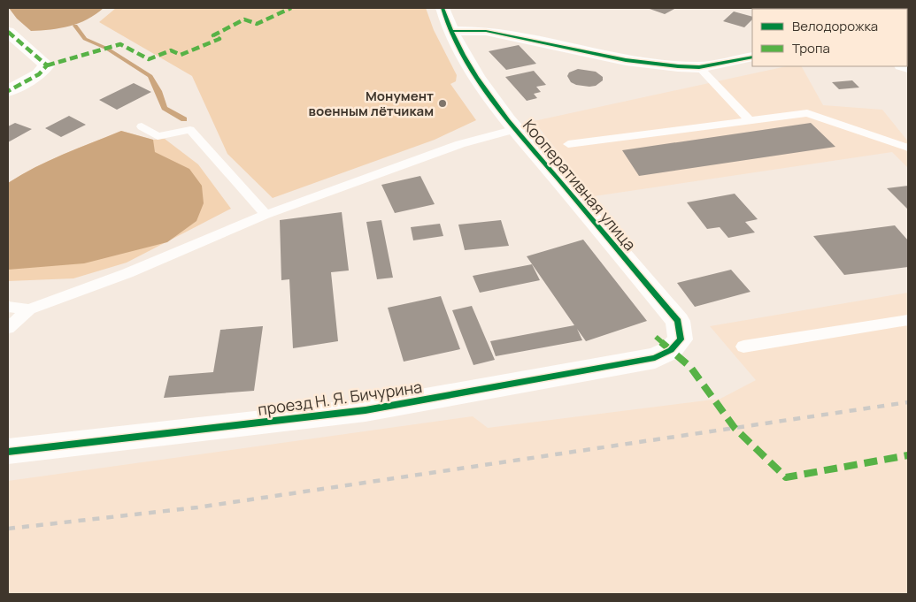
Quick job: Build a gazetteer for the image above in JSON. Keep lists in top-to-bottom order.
{
  "streets": {
    "street": ["Кооперативная улица", "проезд Н. Я. Бичурина"]
  },
  "crossings": [
    ["Кооперативная улица", "проезд Н. Я. Бичурина"]
  ],
  "places": ["Монумент военным лётчикам"],
  "legend": ["Велодорожка", "Тропа"]
}
